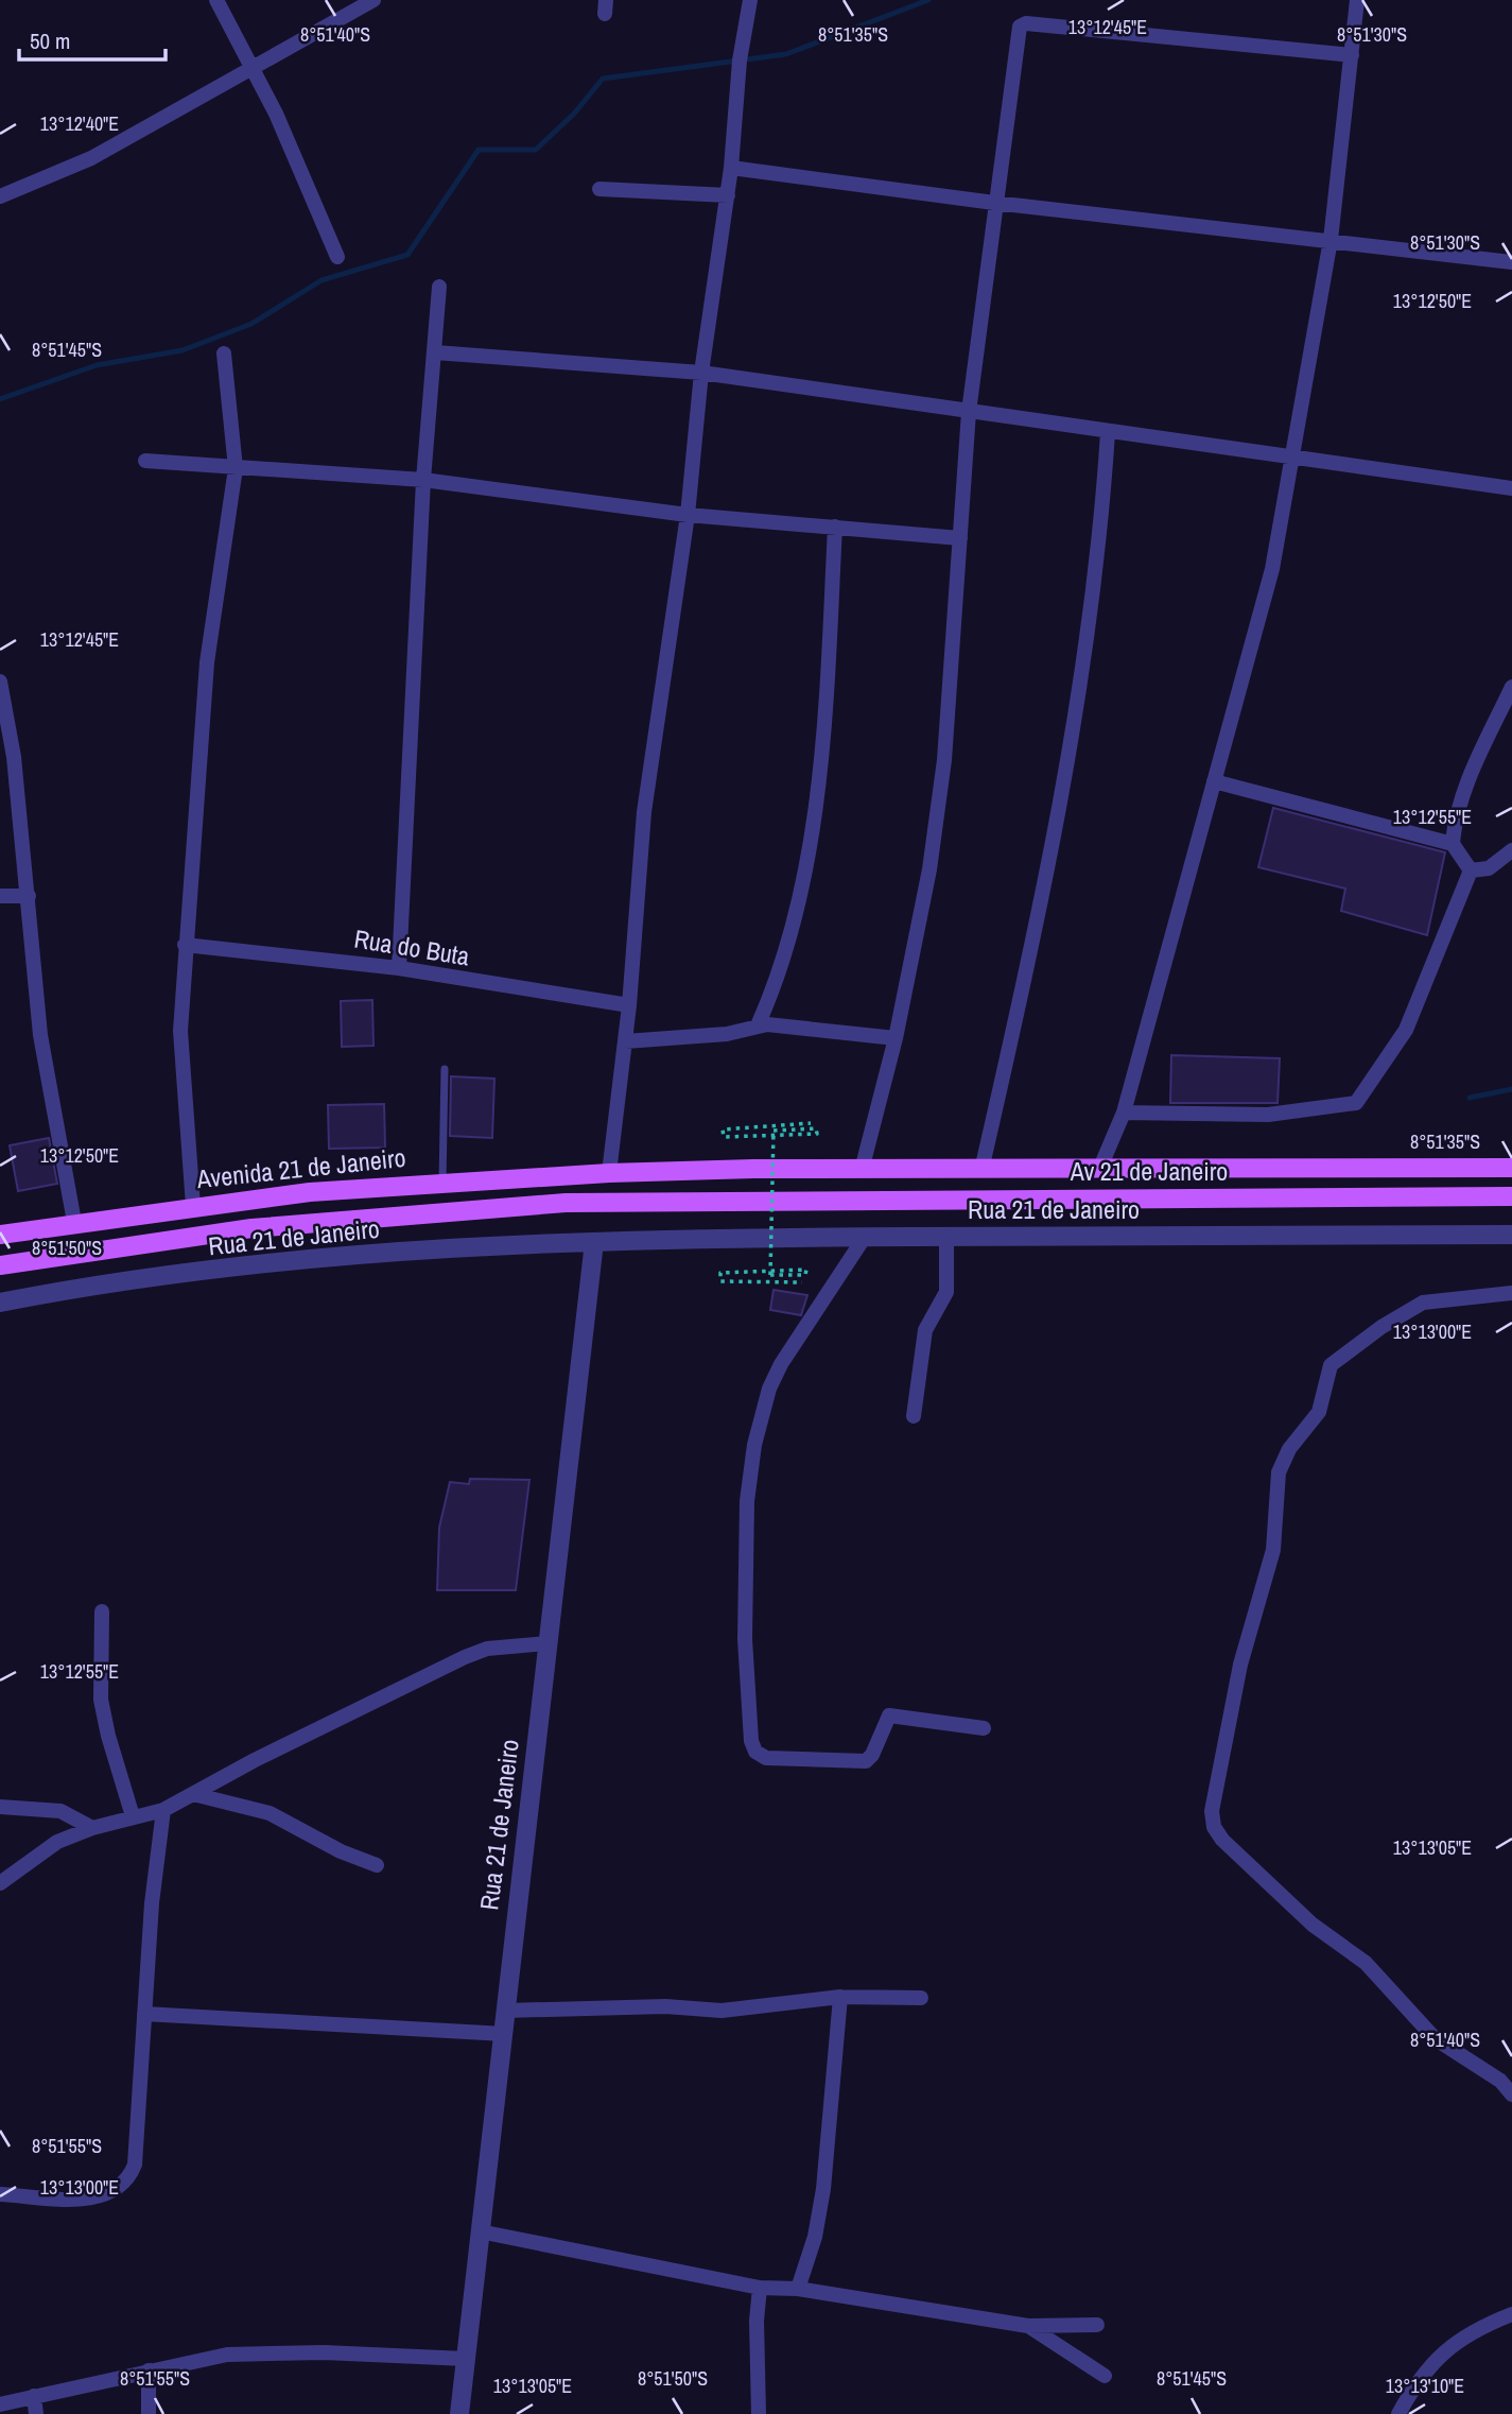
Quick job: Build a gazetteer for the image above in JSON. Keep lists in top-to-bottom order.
{
  "streets": {
    "main road": ["Avenida 21 de Janeiro", "Av 21 de Janeiro", "Rua 21 de Janeiro"],
    "street": ["Rua do Buta"]
  },
  "crossings": [
    ["Avenida 21 de Janeiro", "Av 21 de Janeiro"],
    ["Avenida 21 de Janeiro", "Rua 21 de Janeiro"]
  ],
  "scale_bar": "50 m",
  "coordinates": [
    "13°12'45\"E",
    "8°51'40\"S",
    "8°51'35\"S",
    "8°51'30\"S",
    "13°12'40\"E",
    "13°12'50\"E",
    "8°51'45\"S",
    "13°12'55\"E",
    "8°51'50\"S",
    "13°13'00\"E",
    "13°13'05\"E",
    "8°51'55\"S",
    "13°13'10\"E"
  ]
}
